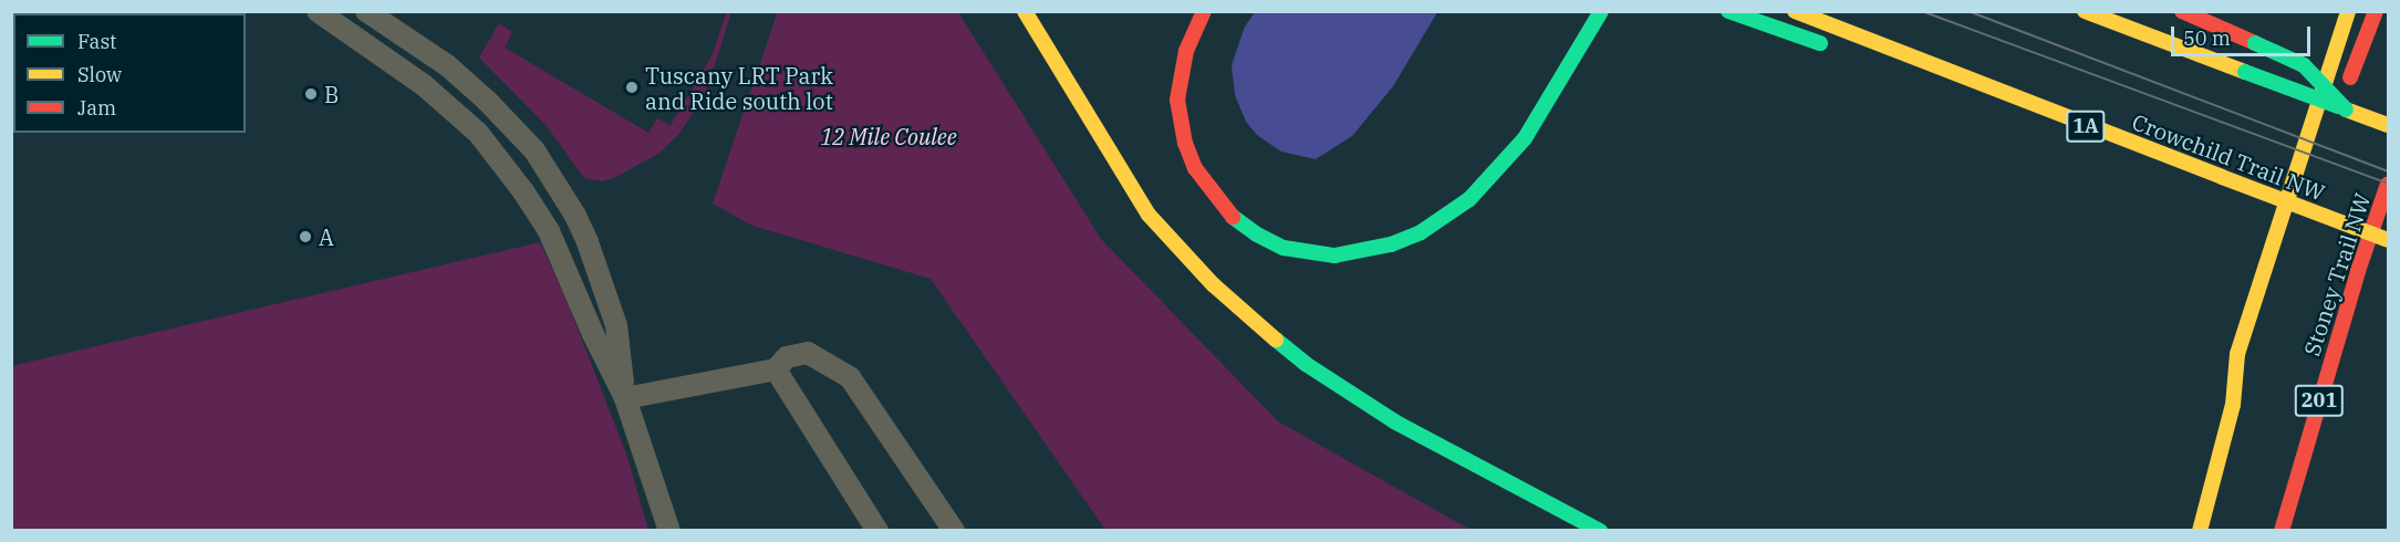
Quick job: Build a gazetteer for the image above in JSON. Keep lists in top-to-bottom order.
{
  "streets": {
    "highway": [
      "1A",
      "Crowchild Trail NW",
      "Stoney Trail NW",
      "201"
    ]
  },
  "parks": ["12 Mile Coulee"],
  "places": ["Tuscany LRT Park and Ride south lot", "B", "A"],
  "legend": ["Fast", "Slow", "Jam"],
  "scale_bar": "50 m"
}
